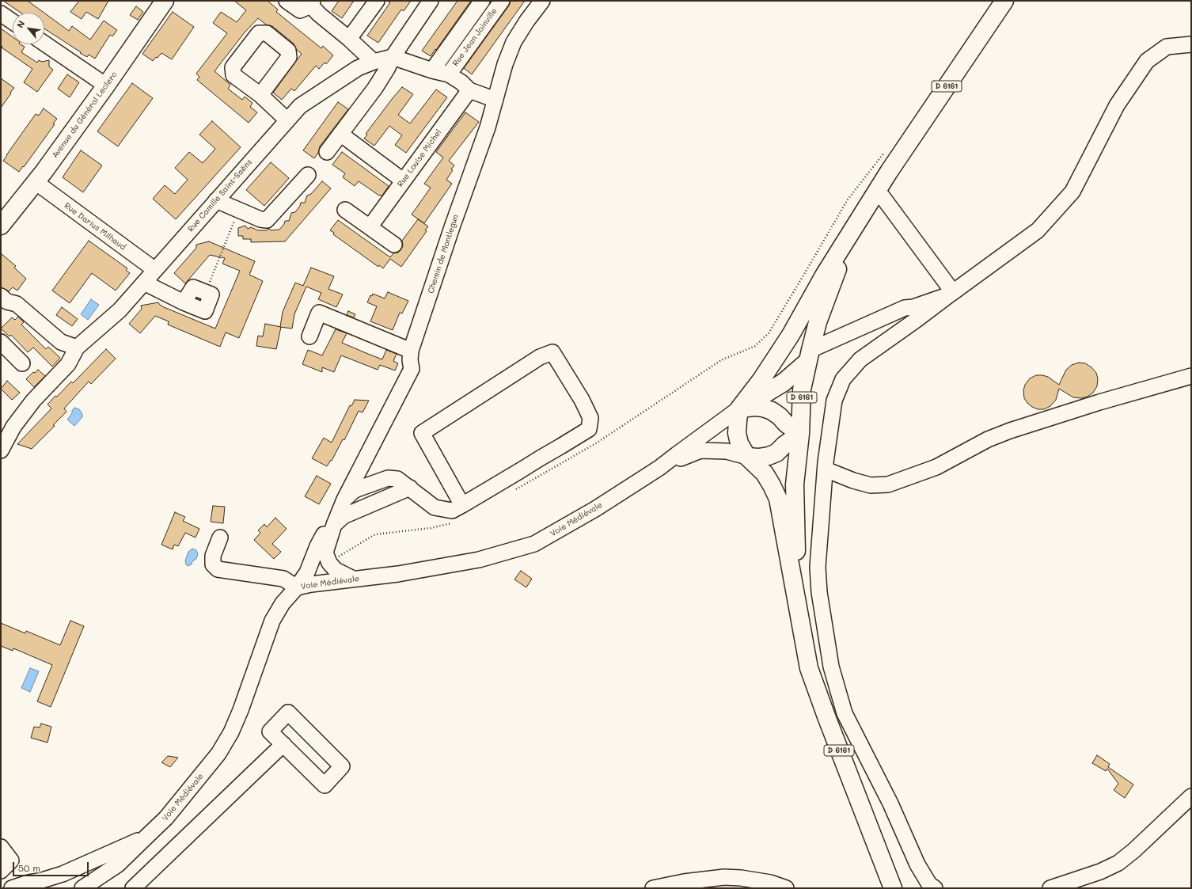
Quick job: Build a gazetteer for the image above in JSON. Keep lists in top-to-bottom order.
{
  "streets": {
    "main road": ["D 6161", "Avenue du Général Leclerc"],
    "street": [
      "Rue Jean Joinville",
      "Rue Louise Michel",
      "Rue Camille Saint-Saëns",
      "Rue Darius Milhaud",
      "Chemin de Montlegun",
      "Voie Médiévale"
    ]
  },
  "crossings": [
    ["Avenue du Général Leclerc", "Rue Darius Milhaud"],
    ["Rue Camille Saint-Saëns", "Rue Darius Milhaud"],
    ["Chemin de Montlegun", "Voie Médiévale"]
  ],
  "scale_bar": "50 m",
  "north": "top left"
}
